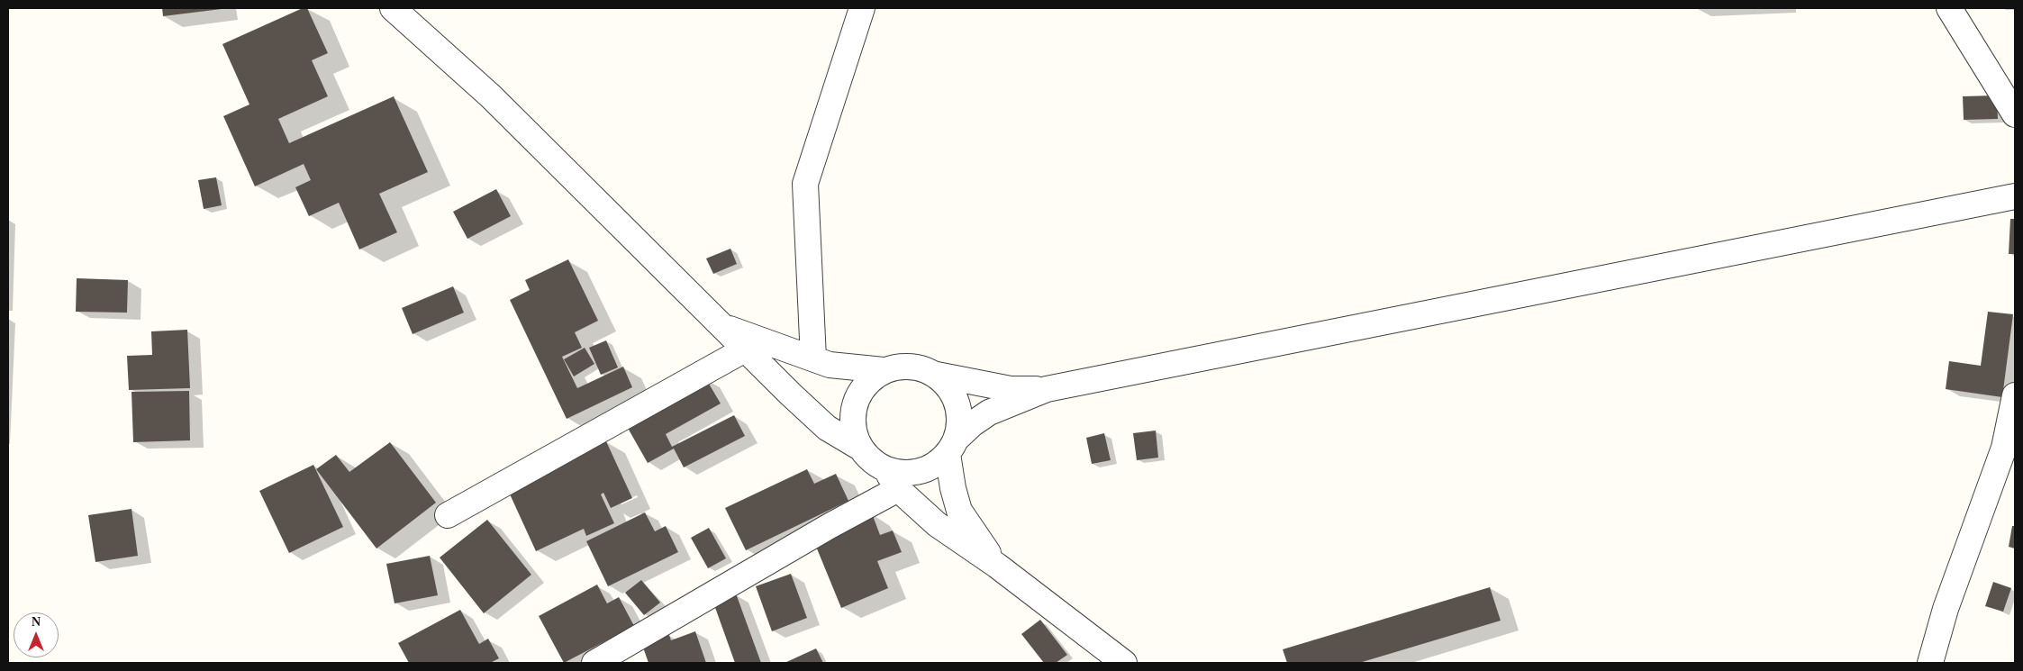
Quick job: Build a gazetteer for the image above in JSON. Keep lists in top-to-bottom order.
{
  "north": "top"
}
